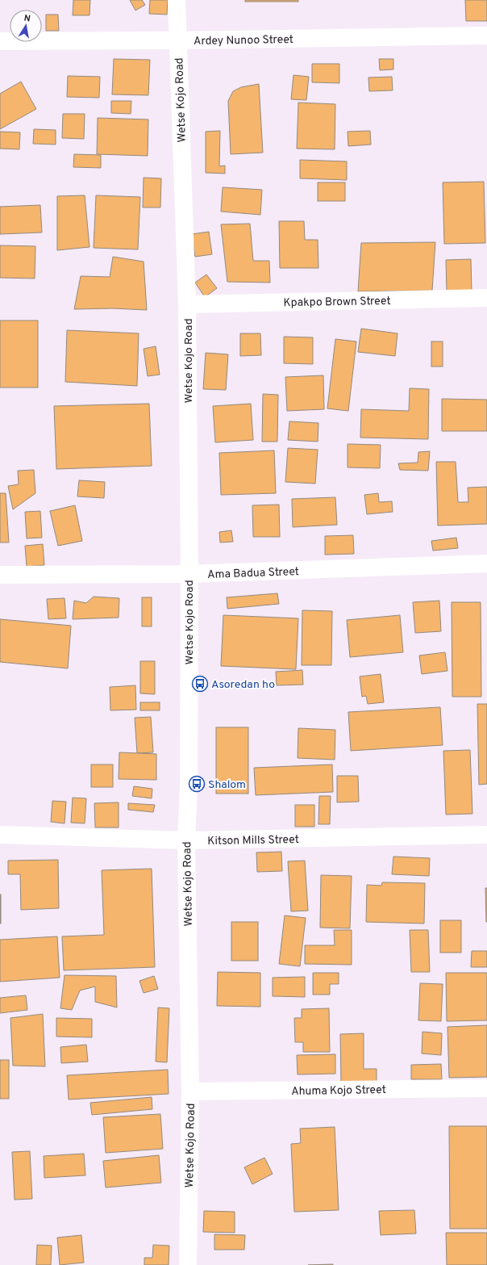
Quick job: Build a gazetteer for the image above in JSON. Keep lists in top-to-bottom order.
{
  "streets": {
    "street": [
      "Ardey Nunoo Street",
      "Wetse Kojo Road",
      "Kpakpo Brown Street",
      "Ama Badua Street",
      "Kitson Mills Street",
      "Ahuma Kojo Street"
    ]
  },
  "crossings": [
    ["Ardey Nunoo Street", "Wetse Kojo Road"],
    ["Wetse Kojo Road", "Kpakpo Brown Street"],
    ["Wetse Kojo Road", "Ama Badua Street"],
    ["Wetse Kojo Road", "Kitson Mills Street"],
    ["Wetse Kojo Road", "Ahuma Kojo Street"]
  ],
  "places": {
    "bus stop": ["Asoredan ho", "Shalom"]
  },
  "north": "top"
}
